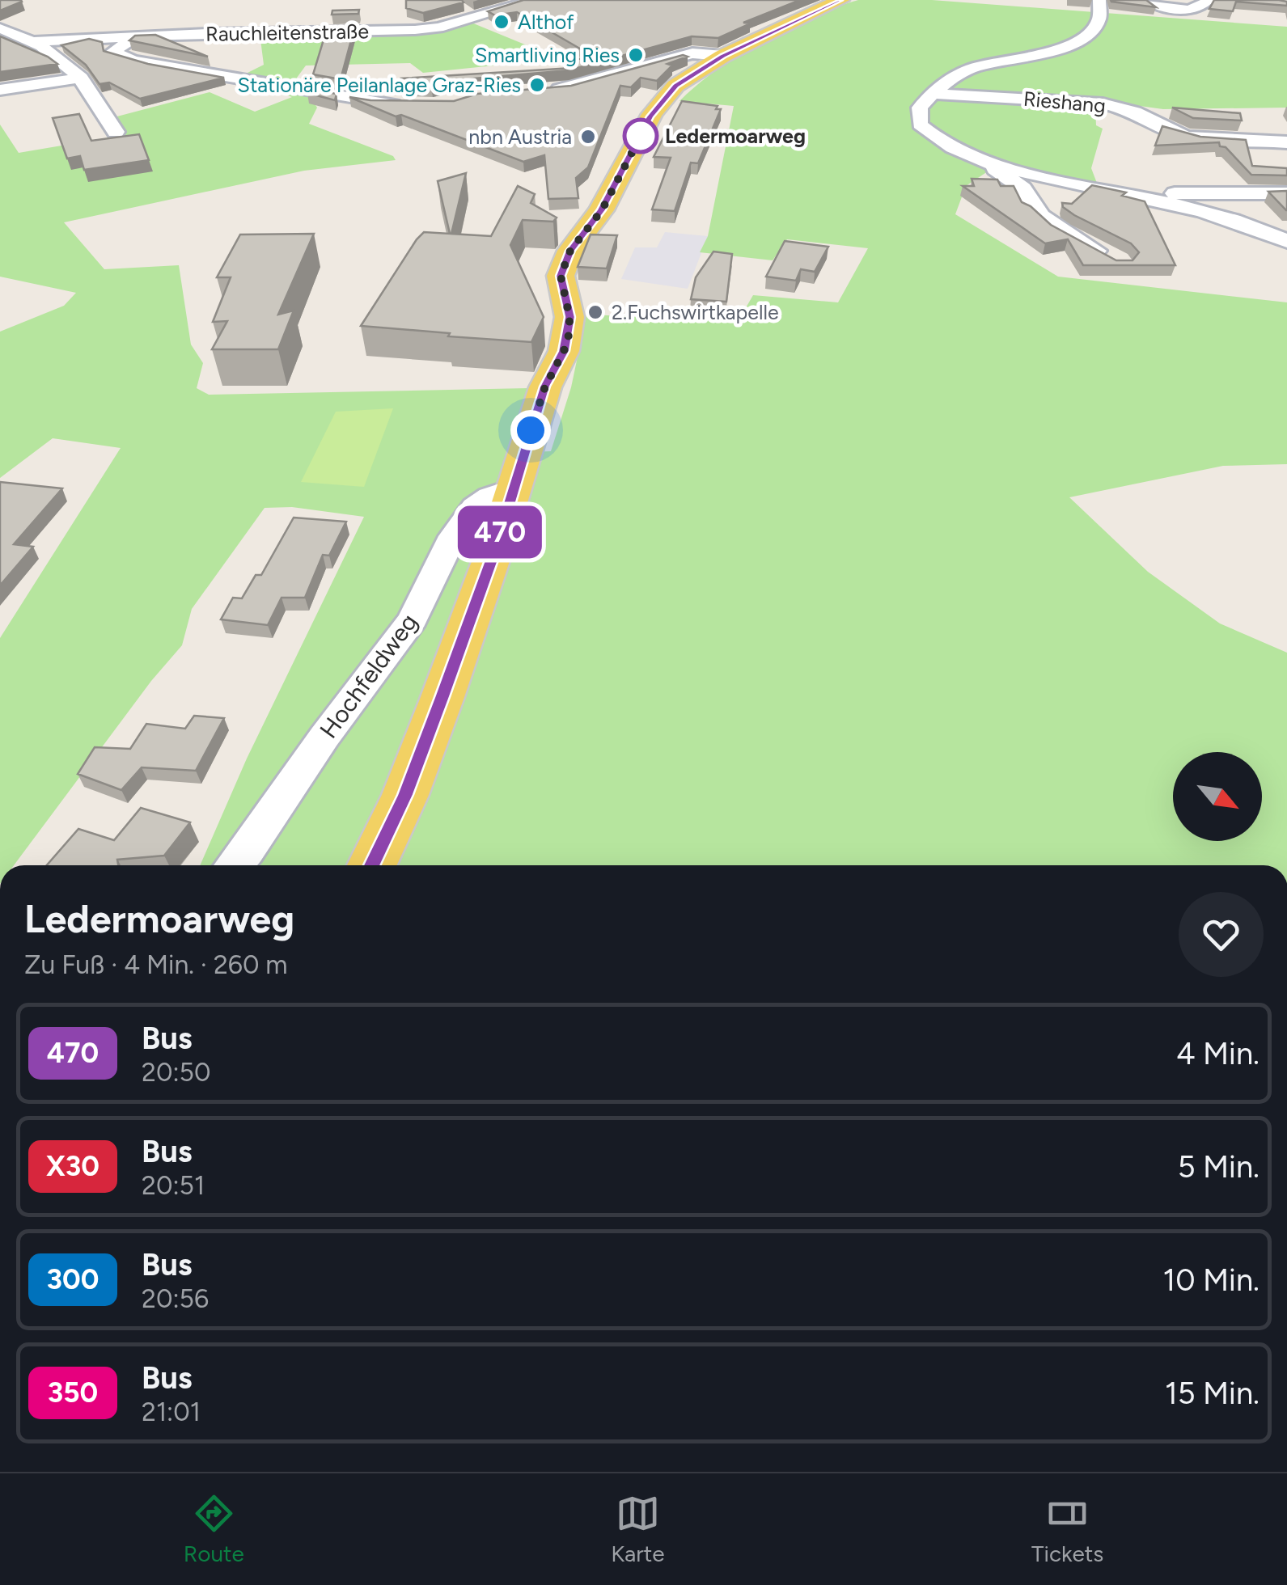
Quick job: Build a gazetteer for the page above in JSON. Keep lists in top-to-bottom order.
{
  "streets": {
    "street": ["Rauchleitenstraße", "Rieshang", "Hochfeldweg"]
  },
  "places": [
    "Althof",
    "Smartliving Ries",
    "Stationäre Peilanlage Graz-Ries",
    "Ledermoarweg",
    "nbn Austria",
    "2.Fuchswirtkapelle"
  ],
  "lines": ["bus line 470"],
  "north": "bottom right",
  "page": {
    "on_map": "470",
    "heading": ["Ledermoarweg", "Zu Fuß · 4 Min. · 260 m"],
    "list": [
      {
        "mark": "470",
        "name": "Bus",
        "note": "20:50",
        "value": "4 Min."
      },
      {
        "mark": "X30",
        "name": "Bus",
        "note": "20:51",
        "value": "5 Min."
      },
      {
        "mark": "300",
        "name": "Bus",
        "note": "20:56",
        "value": "10 Min."
      },
      {
        "mark": "350",
        "name": "Bus",
        "note": "21:01",
        "value": "15 Min."
      }
    ],
    "tabs": ["Route", "Karte", "Tickets"]
  }
}
